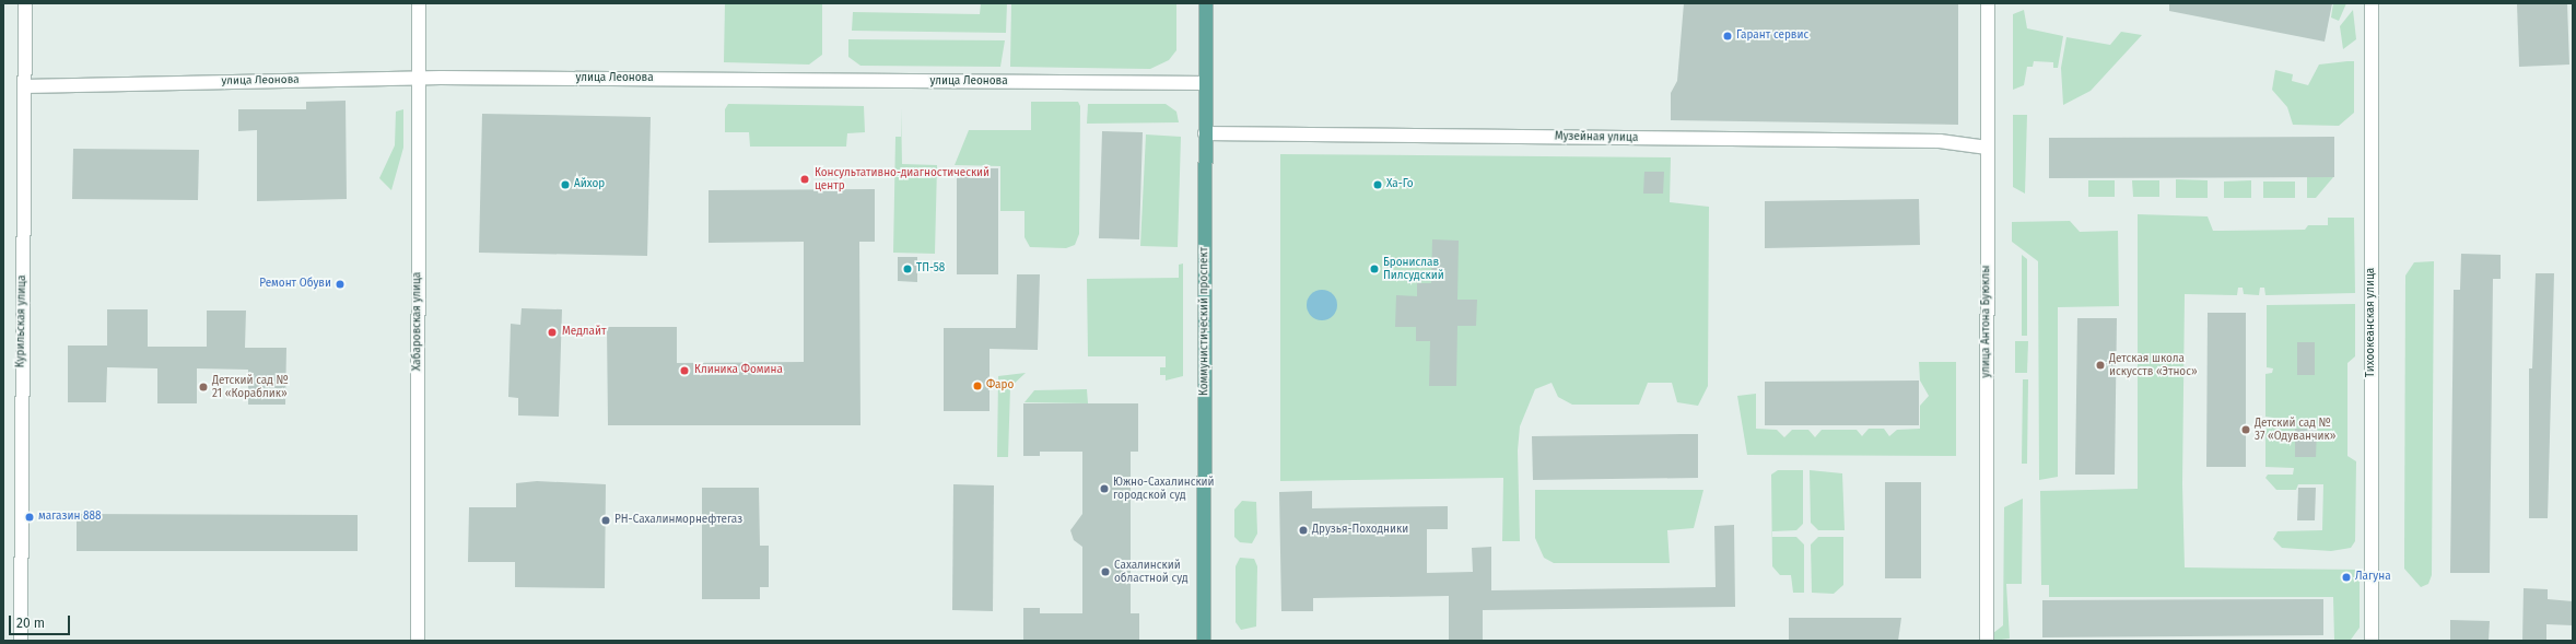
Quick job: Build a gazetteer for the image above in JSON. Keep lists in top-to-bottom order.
{
  "streets": {
    "main road": ["Коммунистический проспект"],
    "street": [
      "улица Леонова",
      "Музейная улица",
      "Курильская улица",
      "Хабаровская улица",
      "улица Антона Буюклы",
      "Тихоокеанская улица"
    ]
  },
  "crossings": [
    ["улица Леонова", "Курильская улица"],
    ["улица Леонова", "Хабаровская улица"],
    ["улица Леонова", "Коммунистический проспект"],
    ["Музейная улица", "Коммунистический проспект"],
    ["Музейная улица", "улица Антона Буюклы"]
  ],
  "places": [
    "Гарант сервис",
    "Консультативно-диагностический центр",
    "Айхор",
    "Ха-Го",
    "ТП-58",
    "Бронислав Пилсудский",
    "Ремонт Обуви",
    "Медлайт",
    "Детская школа искусств «Этнос»",
    "Клиника Фомина",
    "Фаро",
    "Детский сад № 21 «Кораблик»",
    "Детский сад № 37 «Одуванчик»",
    "Южно-Сахалинский городской суд",
    "магазин 888",
    "РН-Сахалинморнефтегаз",
    "Друзья-Походники",
    "Сахалинский областной суд",
    "Лагуна"
  ],
  "scale_bar": "20 m"
}
